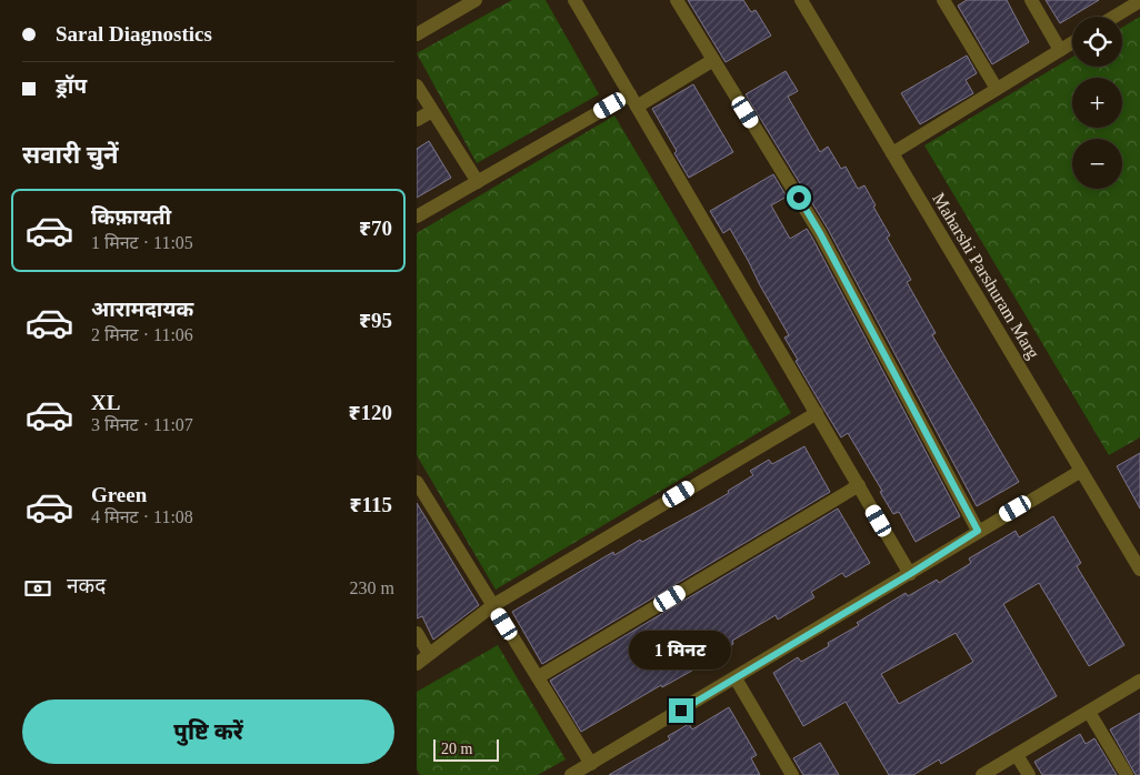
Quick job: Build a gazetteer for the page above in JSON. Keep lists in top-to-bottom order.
{
  "streets": {
    "street": ["Maharshi Parshuram Marg"]
  },
  "scale_bar": "20 m",
  "page": {
    "banner": ["Saral Diagnostics", "ड्रॉप"],
    "map_buttons": ["+", "−"],
    "heading": "सवारी चुनें",
    "list": [
      {
        "name": "किफ़ायती",
        "note": "1 मिनट · 11:05",
        "value": "₹70"
      },
      {
        "name": "आरामदायक",
        "note": "2 मिनट · 11:06",
        "value": "₹95"
      },
      {
        "name": "XL",
        "note": "3 मिनट · 11:07",
        "value": "₹120"
      },
      {
        "name": "Green",
        "note": "4 मिनट · 11:08",
        "value": "₹115"
      }
    ],
    "pay": ["नकद", "230 m"],
    "bubble": "1 मिनट",
    "buttons": "पुष्टि करें",
    "scale": "20 m"
  }
}
